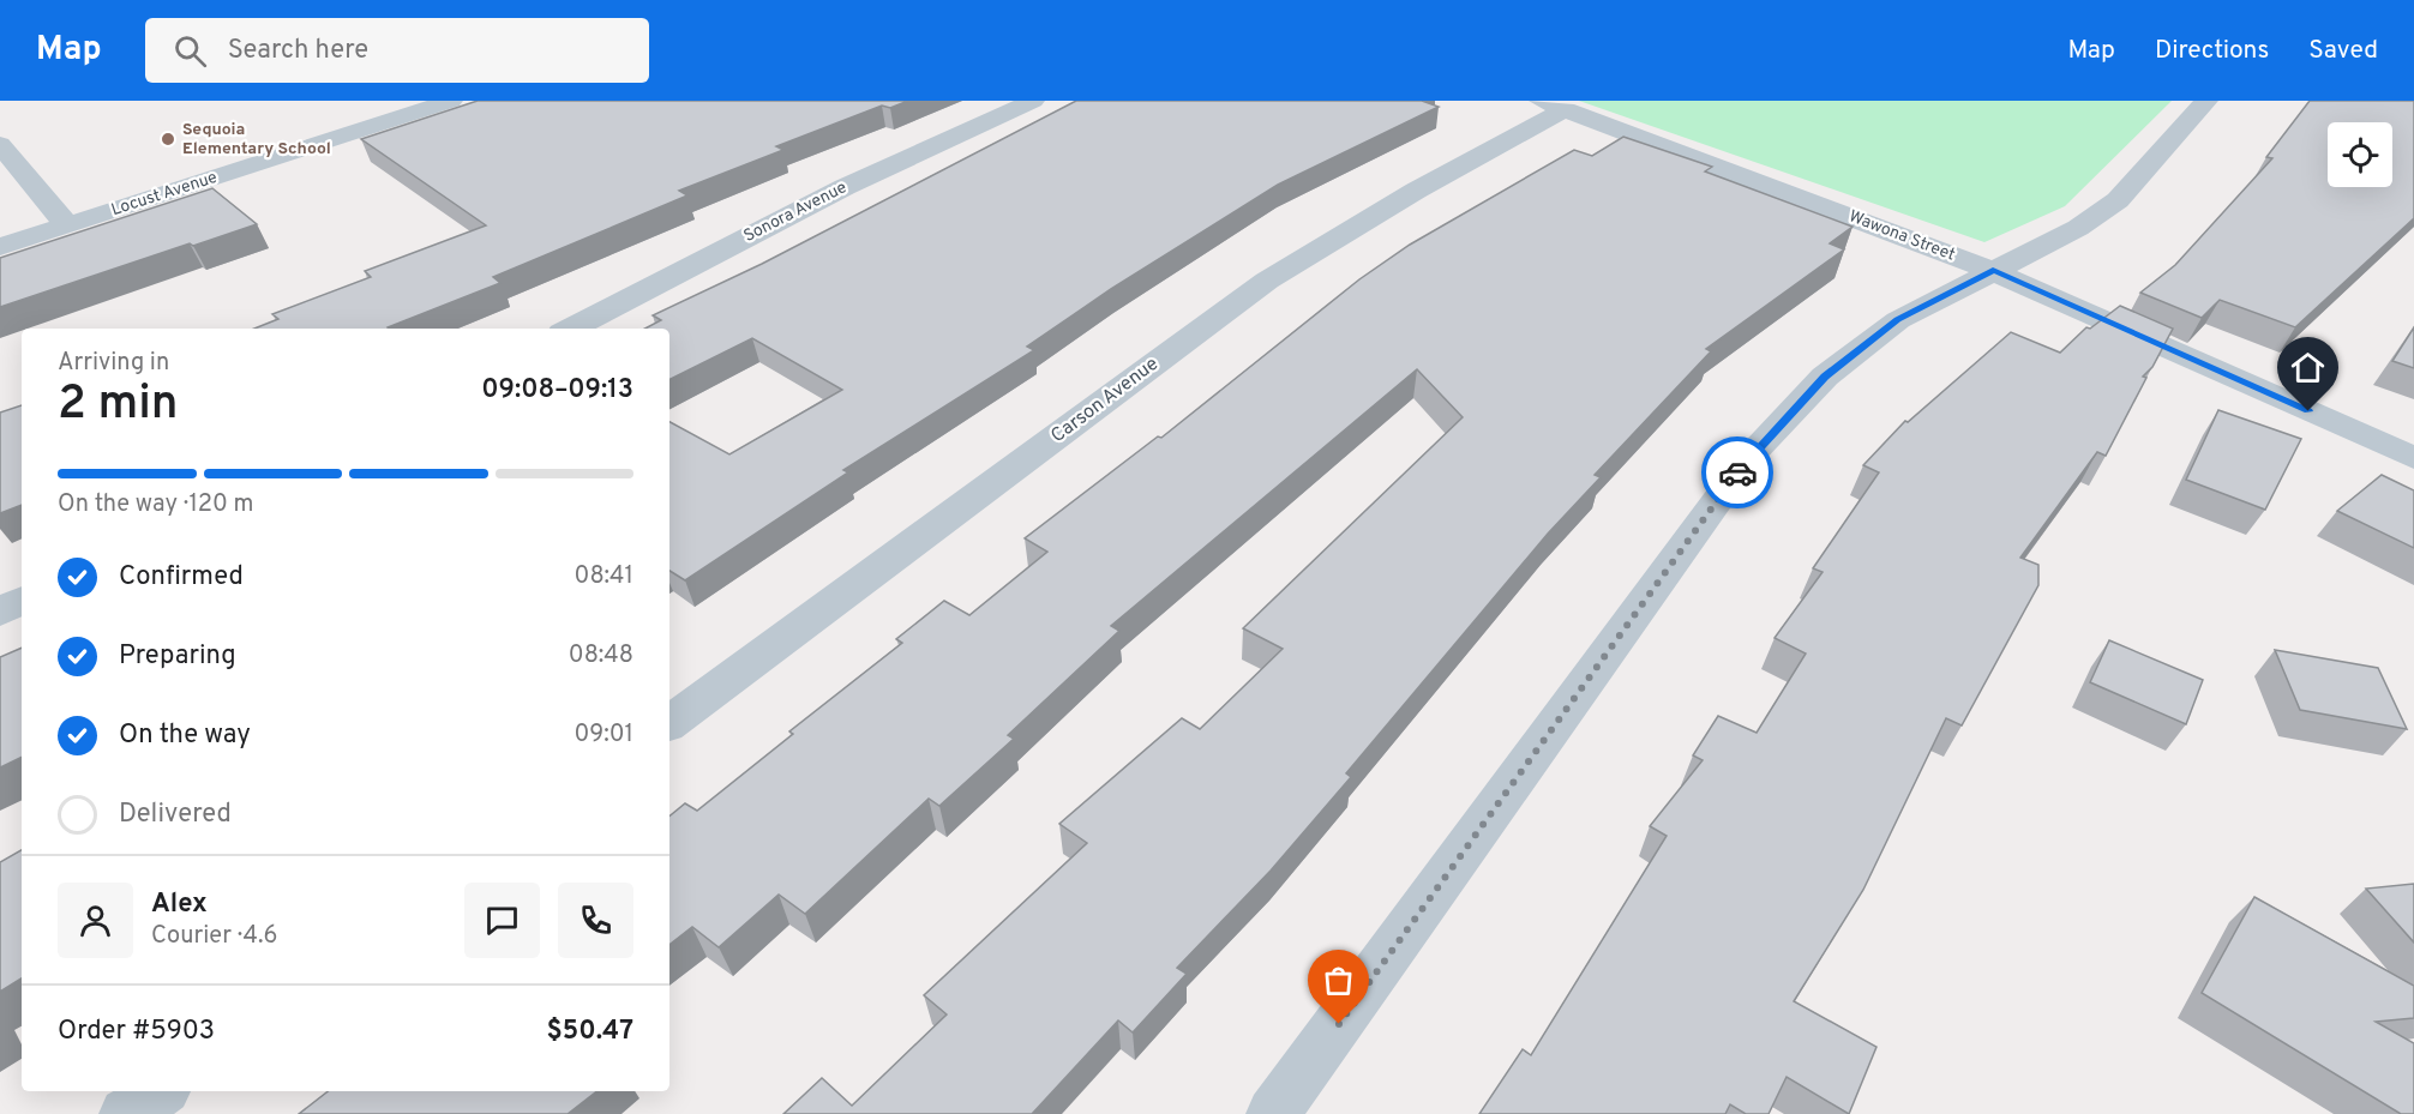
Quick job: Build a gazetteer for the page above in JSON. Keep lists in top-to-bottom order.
{
  "streets": {
    "street": [
      "Locust Avenue",
      "Sonora Avenue",
      "Wawona Street",
      "Carson Avenue"
    ]
  },
  "crossings": [
    ["Wawona Street", "Carson Avenue"]
  ],
  "places": ["Sequoia Elementary School"],
  "page": {
    "header": "Map",
    "search": "Search here",
    "nav": ["Map", "Directions", "Saved"],
    "heading": ["2 min", "Arriving in", "09:08–09:13"],
    "panel": [
      "Alex",
      "Courier · 4.6",
      "Order #5903",
      "$50.47"
    ],
    "bar": "On the way · 120 m",
    "list": [
      ["Confirmed", "08:41"],
      ["Preparing", "08:48"],
      ["On the way", "09:01"],
      "Delivered"
    ]
  }
}
